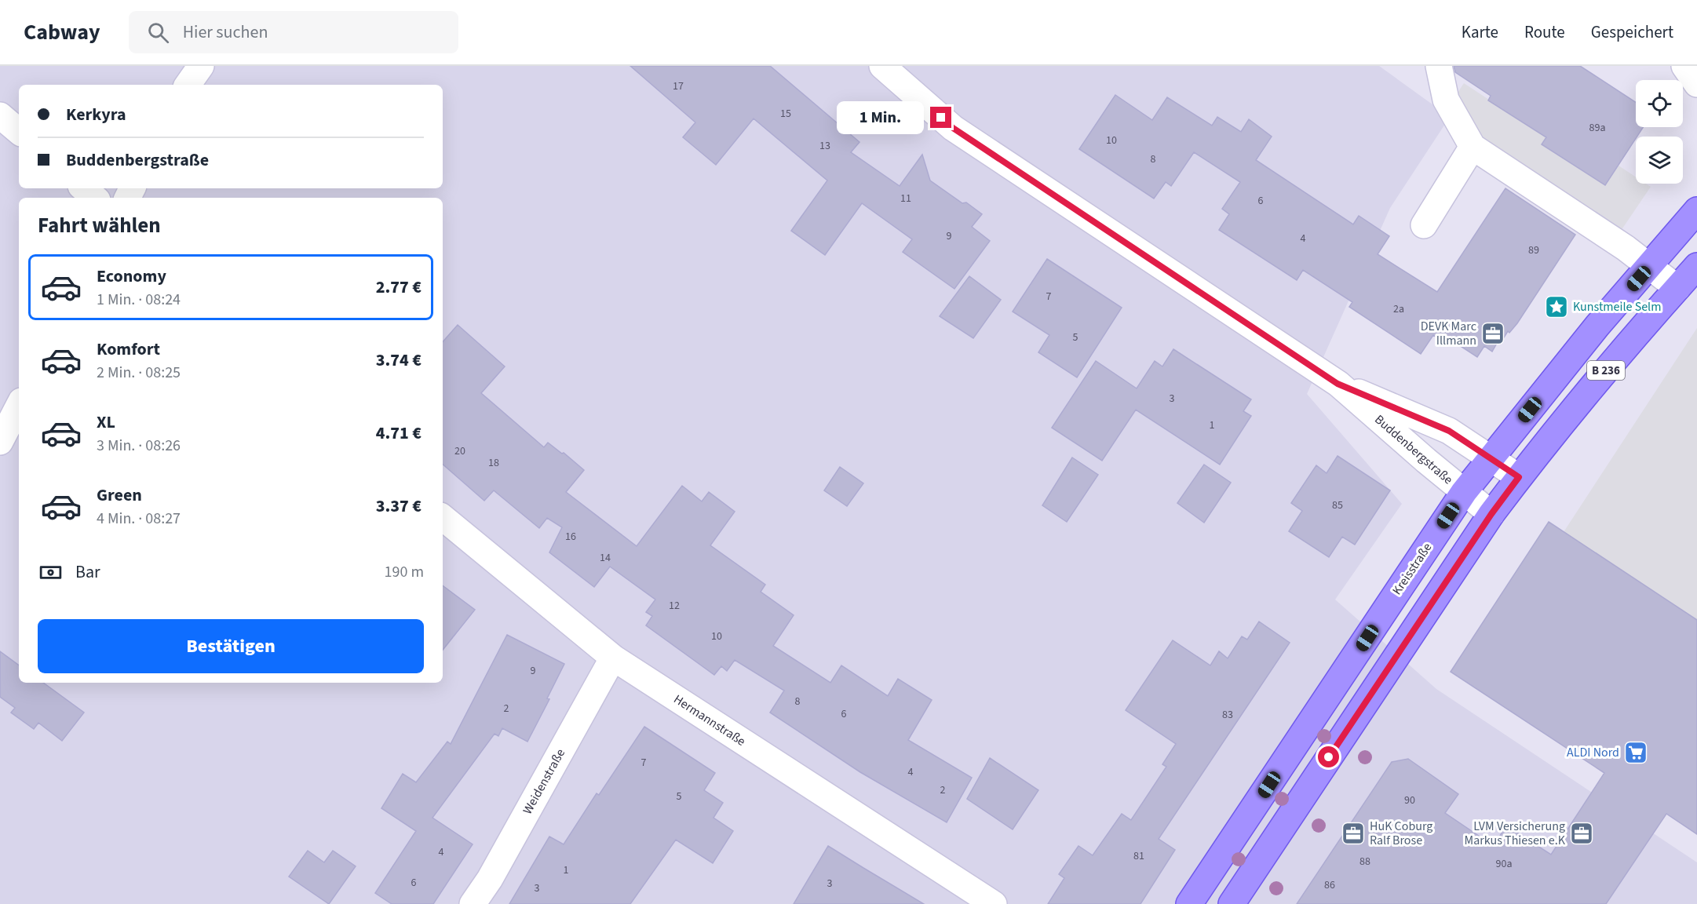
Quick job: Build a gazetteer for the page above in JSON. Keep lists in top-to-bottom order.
{
  "streets": {
    "main road": ["B 236", "Kreisstraße"],
    "street": ["Buddenbergstraße", "Hermannstraße", "Weidenstraße"]
  },
  "crossings": [
    ["B 236", "Buddenbergstraße"],
    ["Buddenbergstraße", "Kreisstraße"],
    ["Hermannstraße", "Weidenstraße"]
  ],
  "places": {
    "place": ["Kunstmeile Selm"],
    "office": ["DEVK Marc Illmann", "HuK Coburg Ralf Brose", "LVM Versicherung Markus Thiesen e.K"],
    "supermarket": ["ALDI Nord"]
  },
  "house_numbers": [
    "17",
    "15",
    "89a",
    "10",
    "13",
    "8",
    "11",
    "6",
    "9",
    "4",
    "89",
    "7",
    "2a",
    "5",
    "3",
    "1",
    "20",
    "18",
    "85",
    "16",
    "14",
    "12",
    "10",
    "9",
    "8",
    "2",
    "6",
    "83",
    "7",
    "4",
    "2",
    "5",
    "90",
    "4",
    "81",
    "88",
    "90a",
    "1",
    "6",
    "3",
    "86",
    "3"
  ],
  "page": {
    "header": "Cabway",
    "search": "Hier suchen",
    "nav": ["Karte", "Route", "Gespeichert"],
    "banner": ["Kerkyra", "Buddenbergstraße"],
    "bubble": "1 Min.",
    "heading": "Fahrt wählen",
    "list": [
      {
        "name": "Economy",
        "note": "1 Min. · 08:24",
        "value": "2.77 €"
      },
      {
        "name": "Komfort",
        "note": "2 Min. · 08:25",
        "value": "3.74 €"
      },
      {
        "name": "XL",
        "note": "3 Min. · 08:26",
        "value": "4.71 €"
      },
      {
        "name": "Green",
        "note": "4 Min. · 08:27",
        "value": "3.37 €"
      }
    ],
    "pay": ["Bar", "190 m"],
    "buttons": "Bestätigen"
  }
}
